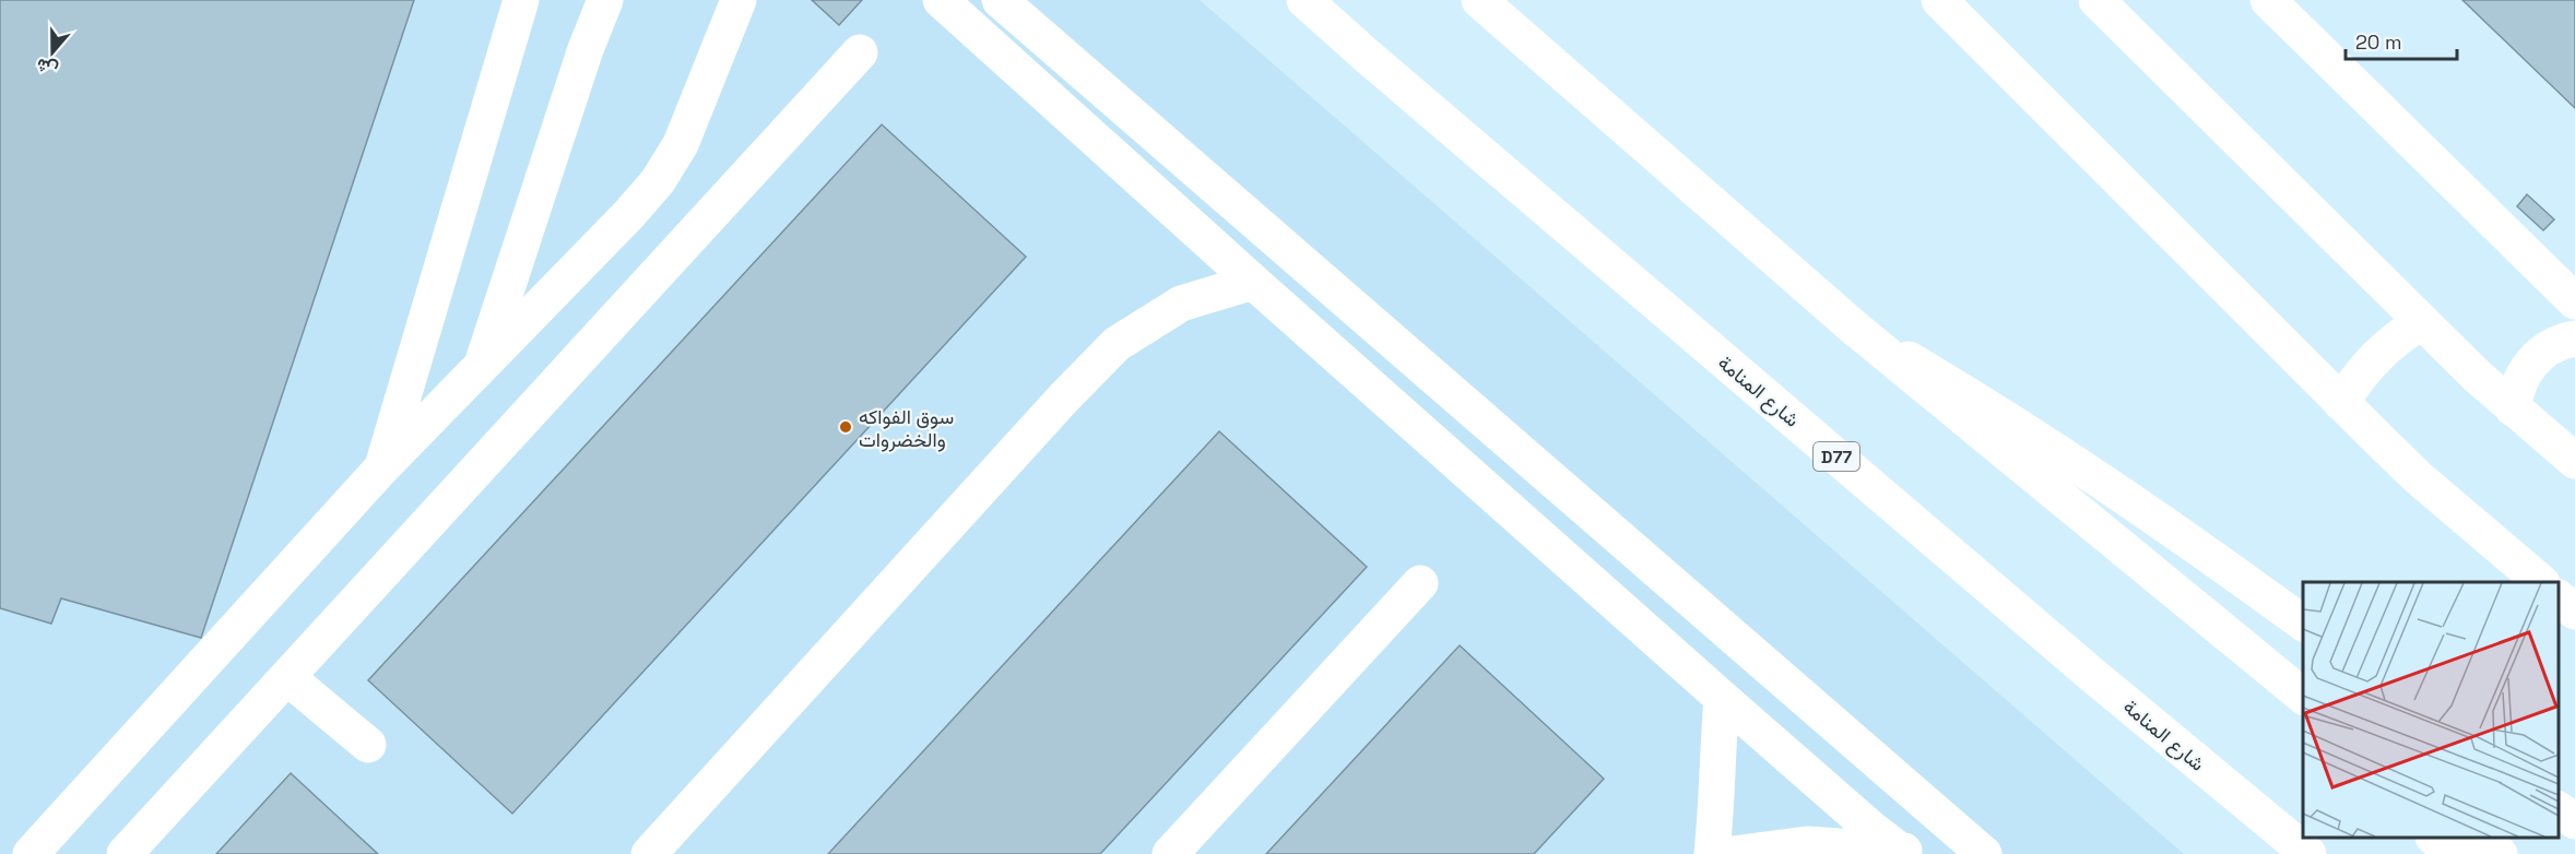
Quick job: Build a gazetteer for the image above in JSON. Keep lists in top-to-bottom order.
{
  "streets": {
    "main road": ["شارع المنامة", "D77"]
  },
  "places": ["سوق الفواكه والخضروات"],
  "scale_bar": "20 m",
  "north": "bottom"
}
